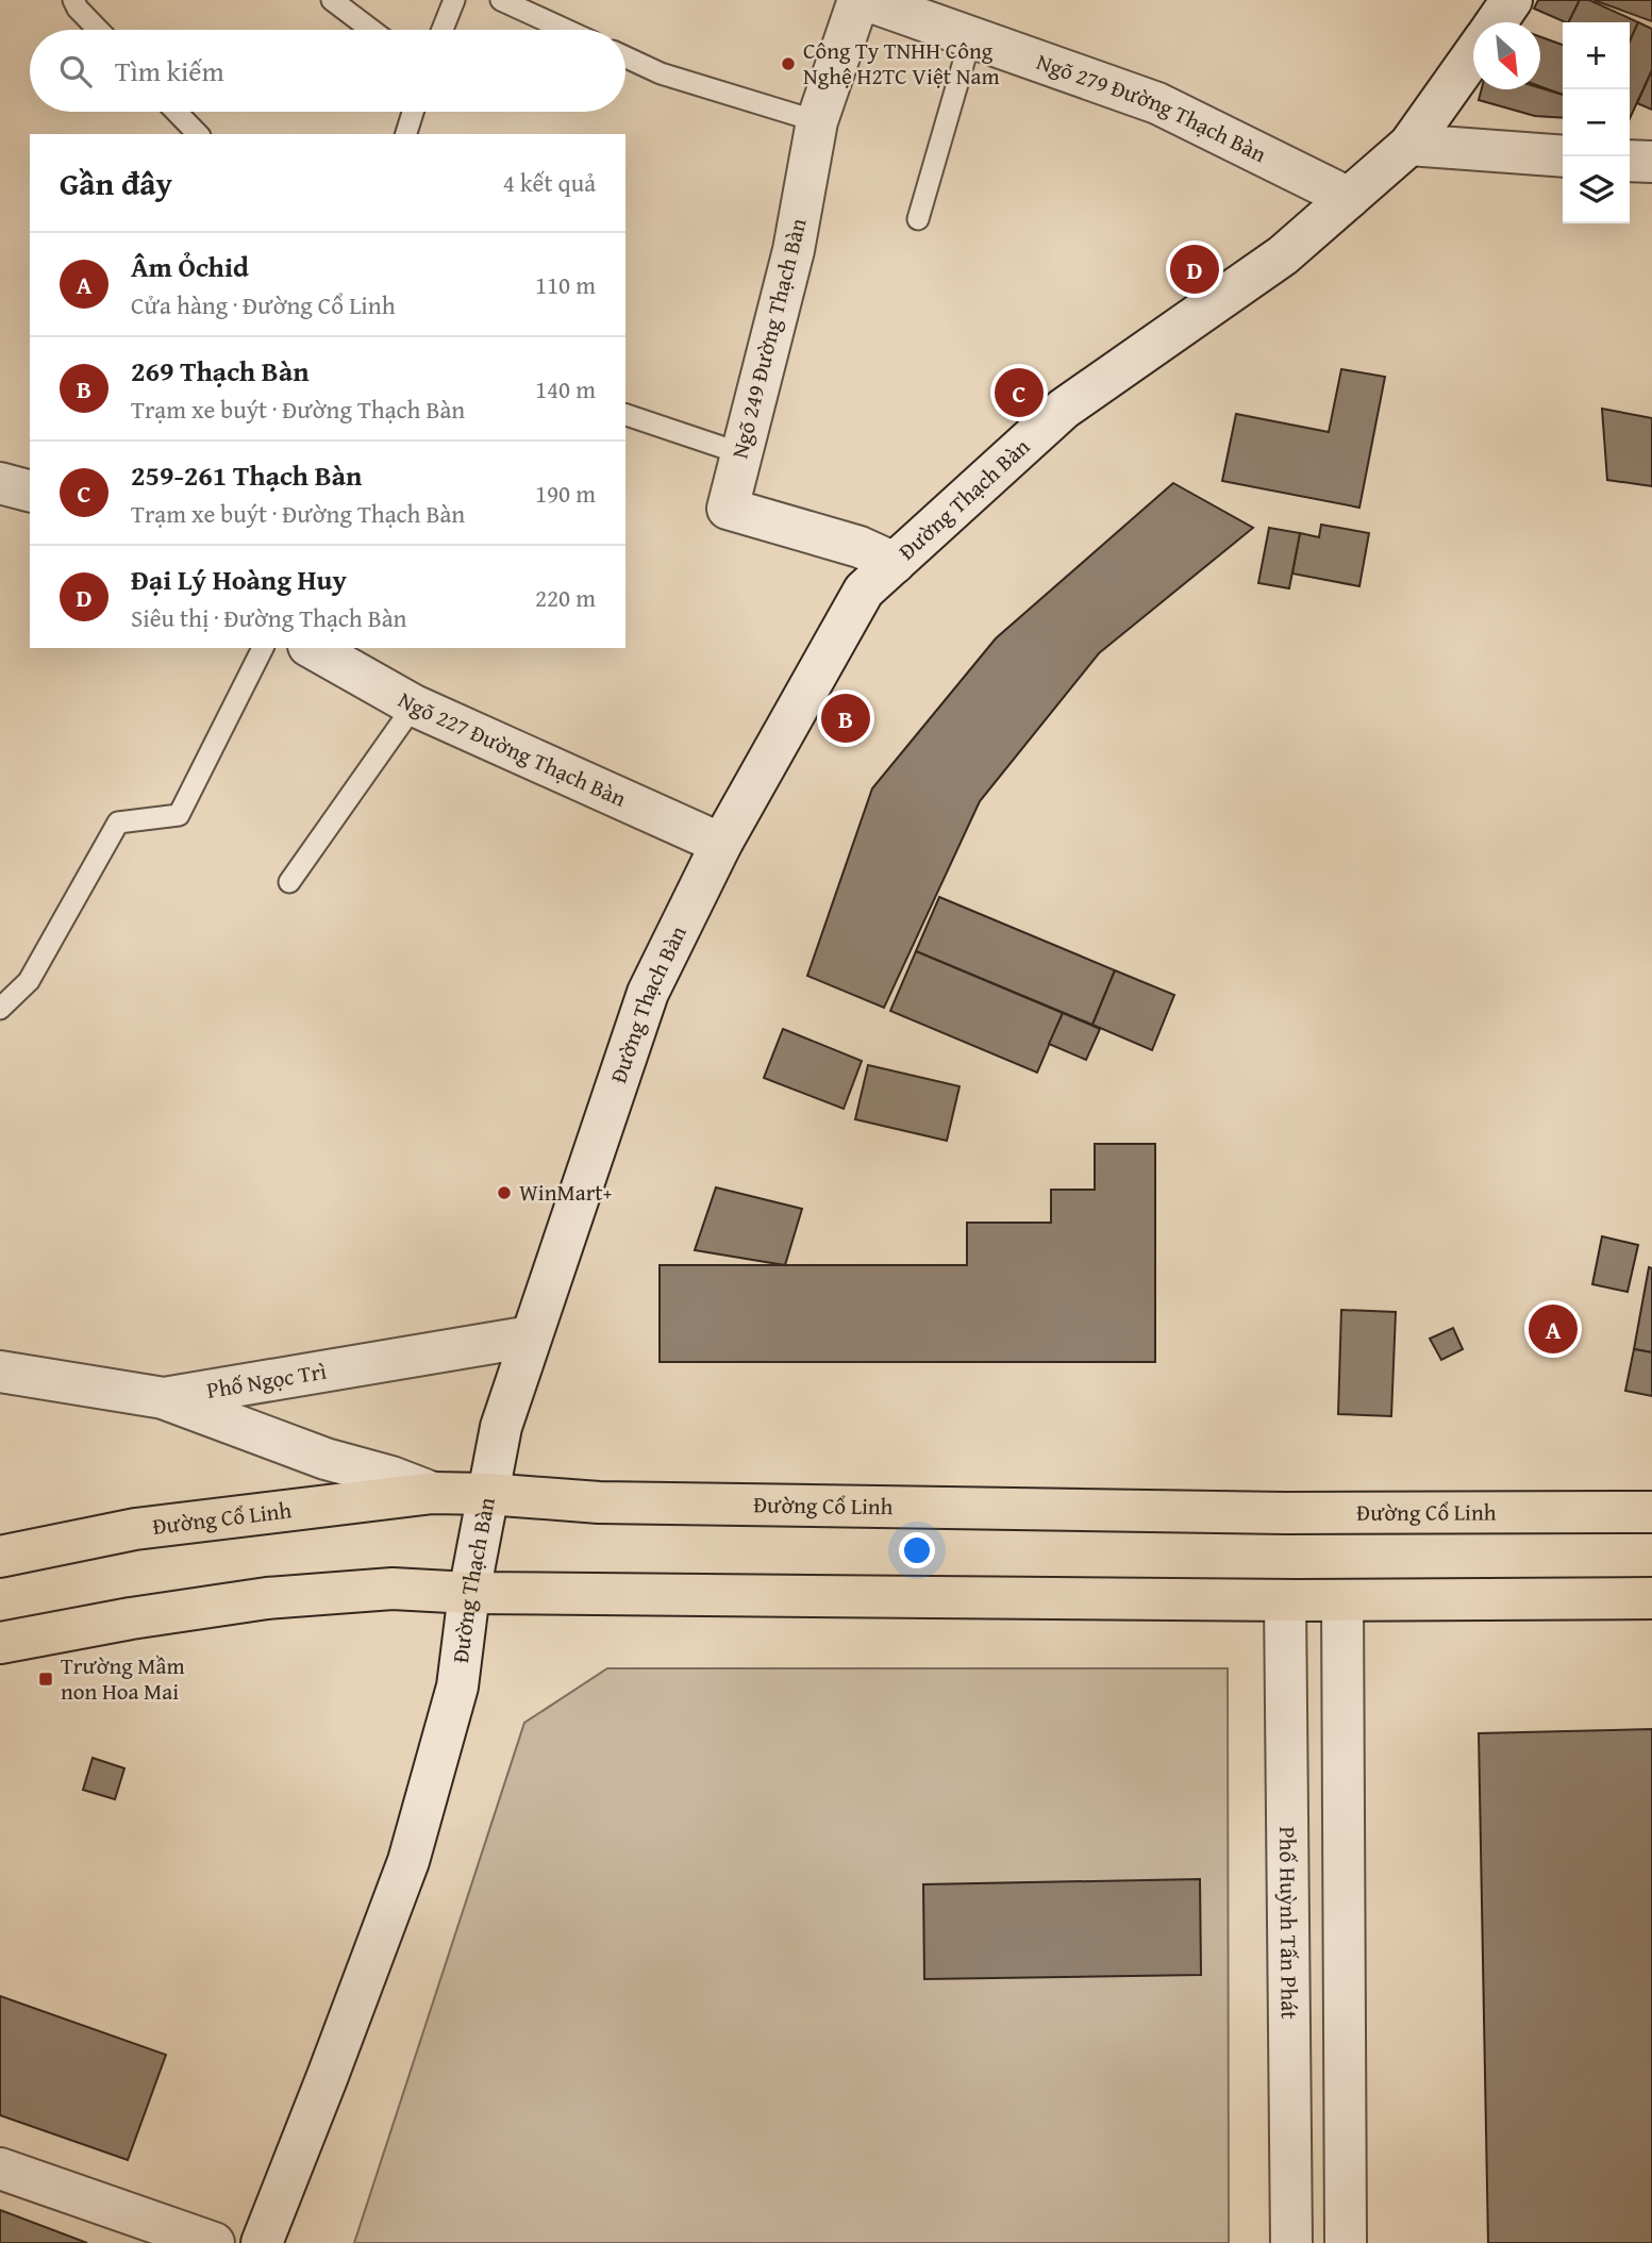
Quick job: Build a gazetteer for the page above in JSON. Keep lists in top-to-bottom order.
{
  "streets": {
    "main road": ["Đường Cổ Linh"],
    "street": [
      "Ngõ 279 Đường Thạch Bàn",
      "Ngõ 249 Đường Thạch Bàn",
      "Đường Thạch Bàn",
      "Ngõ 227 Đường Thạch Bàn",
      "Phố Ngọc Trì",
      "Phố Huỳnh Tấn Phát"
    ]
  },
  "crossings": [
    ["Ngõ 279 Đường Thạch Bàn", "Đường Thạch Bàn"],
    ["Ngõ 249 Đường Thạch Bàn", "Đường Thạch Bàn"],
    ["Đường Thạch Bàn", "Ngõ 227 Đường Thạch Bàn"],
    ["Đường Thạch Bàn", "Phố Ngọc Trì"],
    ["Đường Thạch Bàn", "Đường Cổ Linh"]
  ],
  "places": {
    "other": ["Công Ty TNHH Công Nghệ H2TC Việt Nam", "WinMart+"],
    "transit": ["Trường Mầm non Hoa Mai"]
  },
  "north": "bottom right",
  "page": {
    "map_buttons": ["+", "−"],
    "search": "Tìm kiếm",
    "heading": ["Gần đây", "4 kết quả"],
    "list": [
      {
        "mark": "A",
        "name": "Âm Ỏchid",
        "note": "Cửa hàng · Đường Cổ Linh",
        "value": "110 m"
      },
      {
        "mark": "B",
        "name": "269 Thạch Bàn",
        "note": "Trạm xe buýt · Đường Thạch Bàn",
        "value": "140 m"
      },
      {
        "mark": "C",
        "name": "259-261 Thạch Bàn",
        "note": "Trạm xe buýt · Đường Thạch Bàn",
        "value": "190 m"
      },
      {
        "mark": "D",
        "name": "Đại Lý Hoàng Huy",
        "note": "Siêu thị · Đường Thạch Bàn",
        "value": "220 m"
      }
    ],
    "pins": [
      "D",
      "C",
      "B",
      "A"
    ]
  }
}
